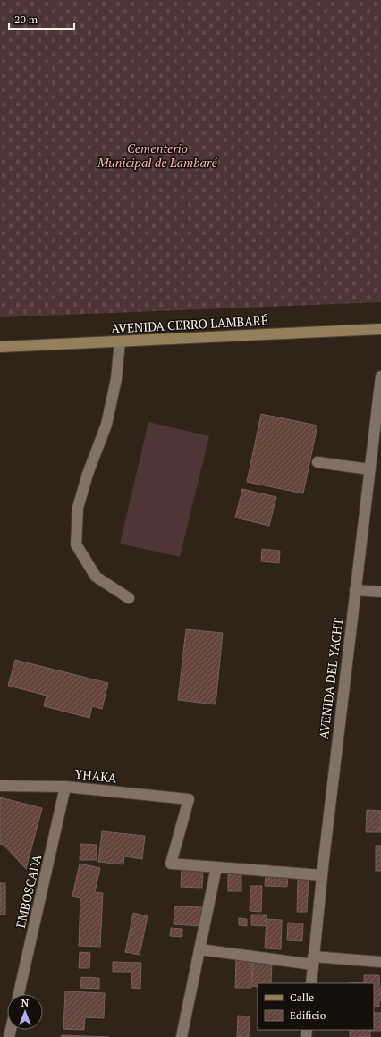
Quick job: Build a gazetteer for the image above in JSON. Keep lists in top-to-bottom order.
{
  "streets": {
    "main road": ["AVENIDA CERRO LAMBARÉ"],
    "street": ["AVENIDA DEL YACHT", "YHAKA", "EMBOSCADA"]
  },
  "crossings": [
    ["YHAKA", "EMBOSCADA"]
  ],
  "parks": ["Cementerio Municipal de Lambaré"],
  "legend": ["Calle", "Edificio"],
  "scale_bar": "20 m",
  "north": "top"
}
